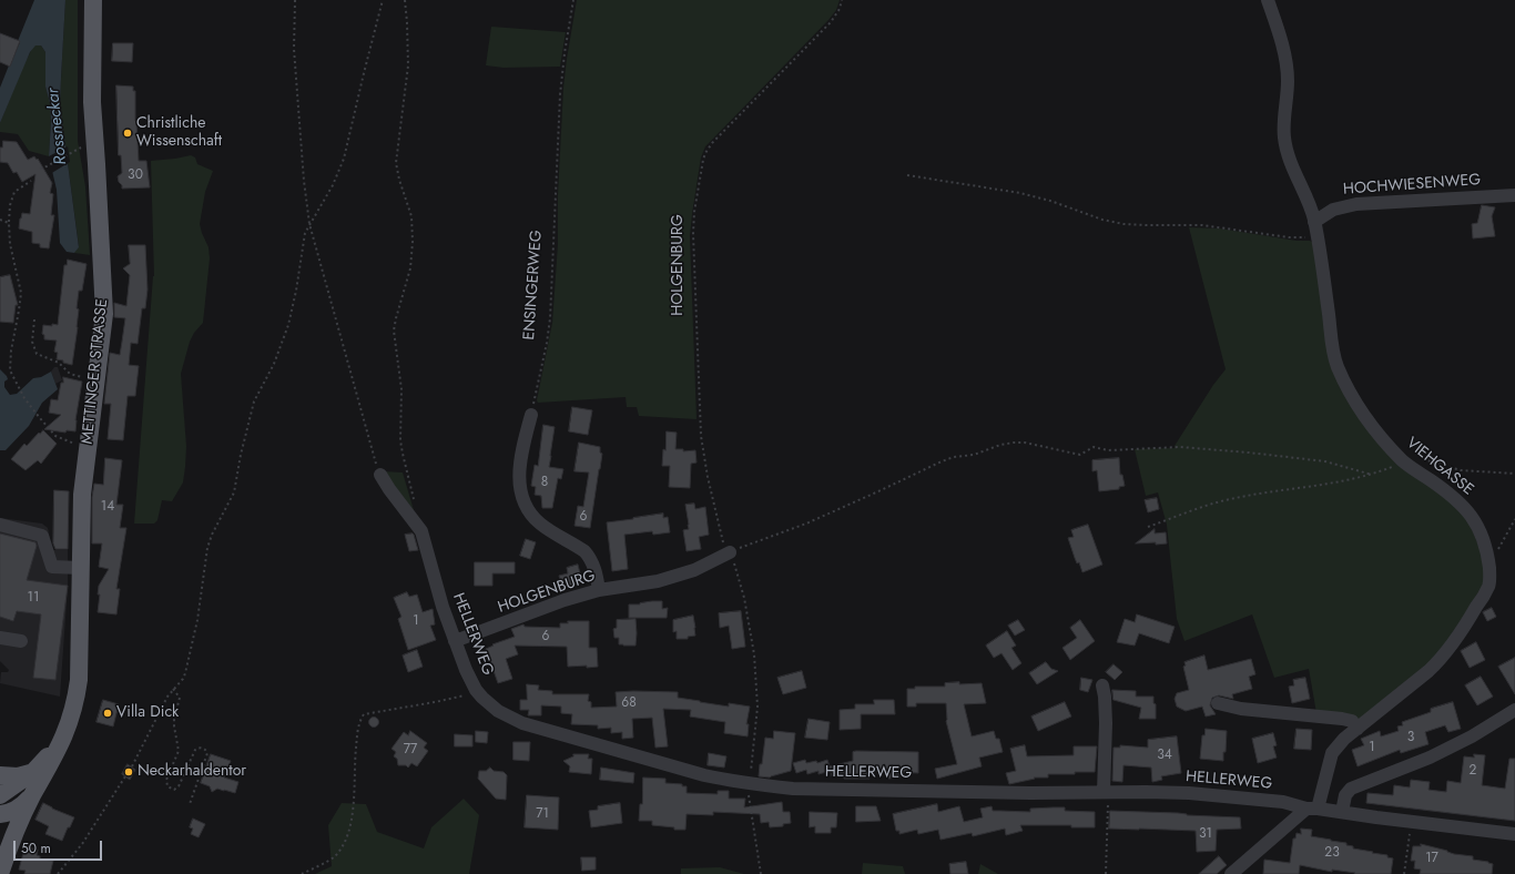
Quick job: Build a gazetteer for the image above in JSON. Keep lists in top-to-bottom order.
{
  "streets": {
    "main road": ["METTINGER STRASSE"],
    "street": [
      "HOCHWIESENWEG",
      "HOLGENBURG",
      "VIEHGASSE",
      "HELLERWEG"
    ],
    "path": ["ENSINGERWEG"]
  },
  "crossings": [
    ["HOCHWIESENWEG", "VIEHGASSE"],
    ["HOLGENBURG", "HELLERWEG"],
    ["VIEHGASSE", "HELLERWEG"]
  ],
  "water": ["Rossneckar"],
  "places": ["Christliche Wissenschaft", "Villa Dick", "Neckarhaldentor"],
  "house_numbers": [
    "30",
    "8",
    "14",
    "6",
    "11",
    "1",
    "6",
    "68",
    "3",
    "1",
    "77",
    "34",
    "2",
    "71",
    "31",
    "23",
    "17"
  ],
  "scale_bar": "50 m"
}
